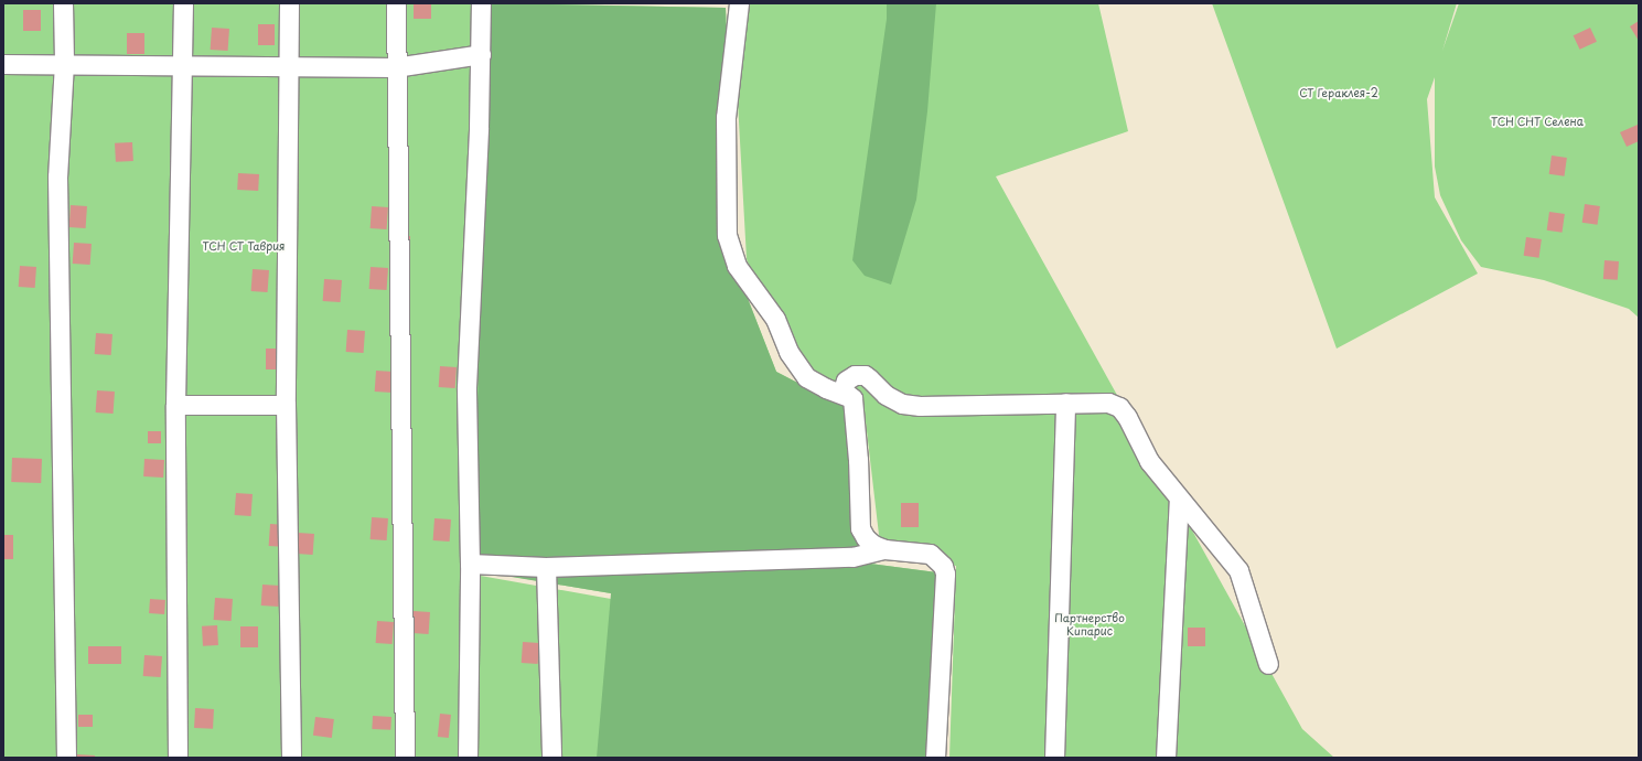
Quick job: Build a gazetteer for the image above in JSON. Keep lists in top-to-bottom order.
{
  "parks": [
    "СТ Гераклея-2",
    "ТСН СНТ Селена",
    "ТСН СТ Таврия",
    "Партнерство Кипарис"
  ]
}
